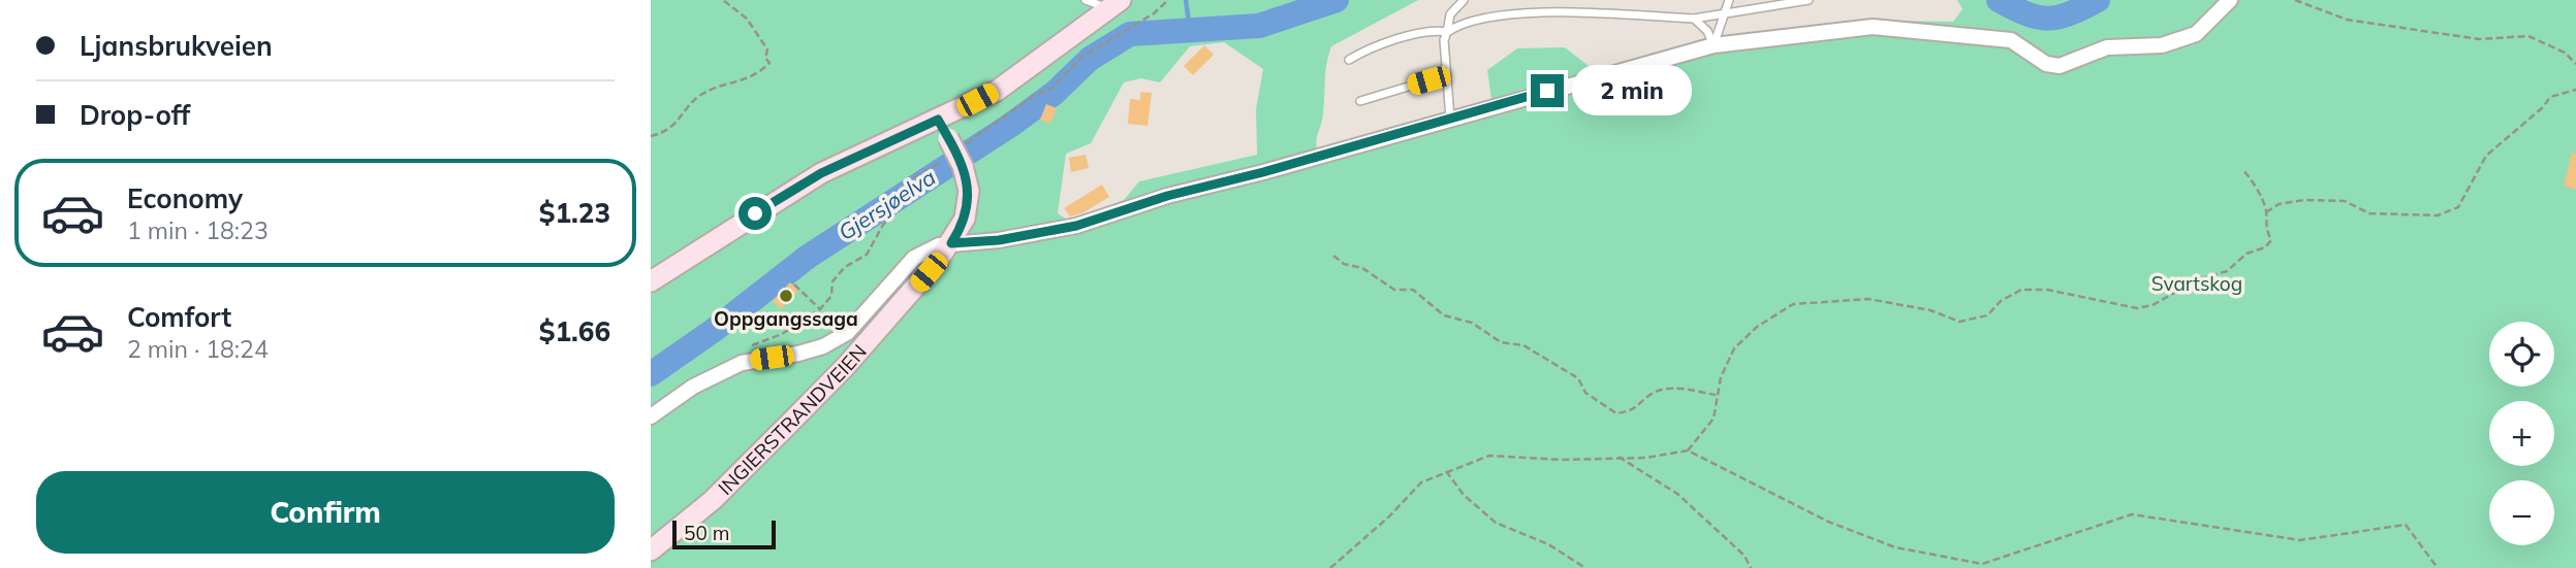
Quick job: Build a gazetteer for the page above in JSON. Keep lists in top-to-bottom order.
{
  "streets": {
    "main road": ["INGIERSTRANDVEIEN"]
  },
  "water": ["Gjersjøelva"],
  "parks": ["Svartskog"],
  "places": ["Oppgangssaga"],
  "scale_bar": "50 m",
  "page": {
    "banner": ["Ljansbrukveien", "Drop-off"],
    "bubble": "2 min",
    "list": [
      {
        "name": "Economy",
        "note": "1 min · 18:23",
        "value": "$1.23"
      },
      {
        "name": "Comfort",
        "note": "2 min · 18:24",
        "value": "$1.66"
      }
    ],
    "map_buttons": ["+", "−"],
    "buttons": "Confirm",
    "scale": "50 m"
  }
}
